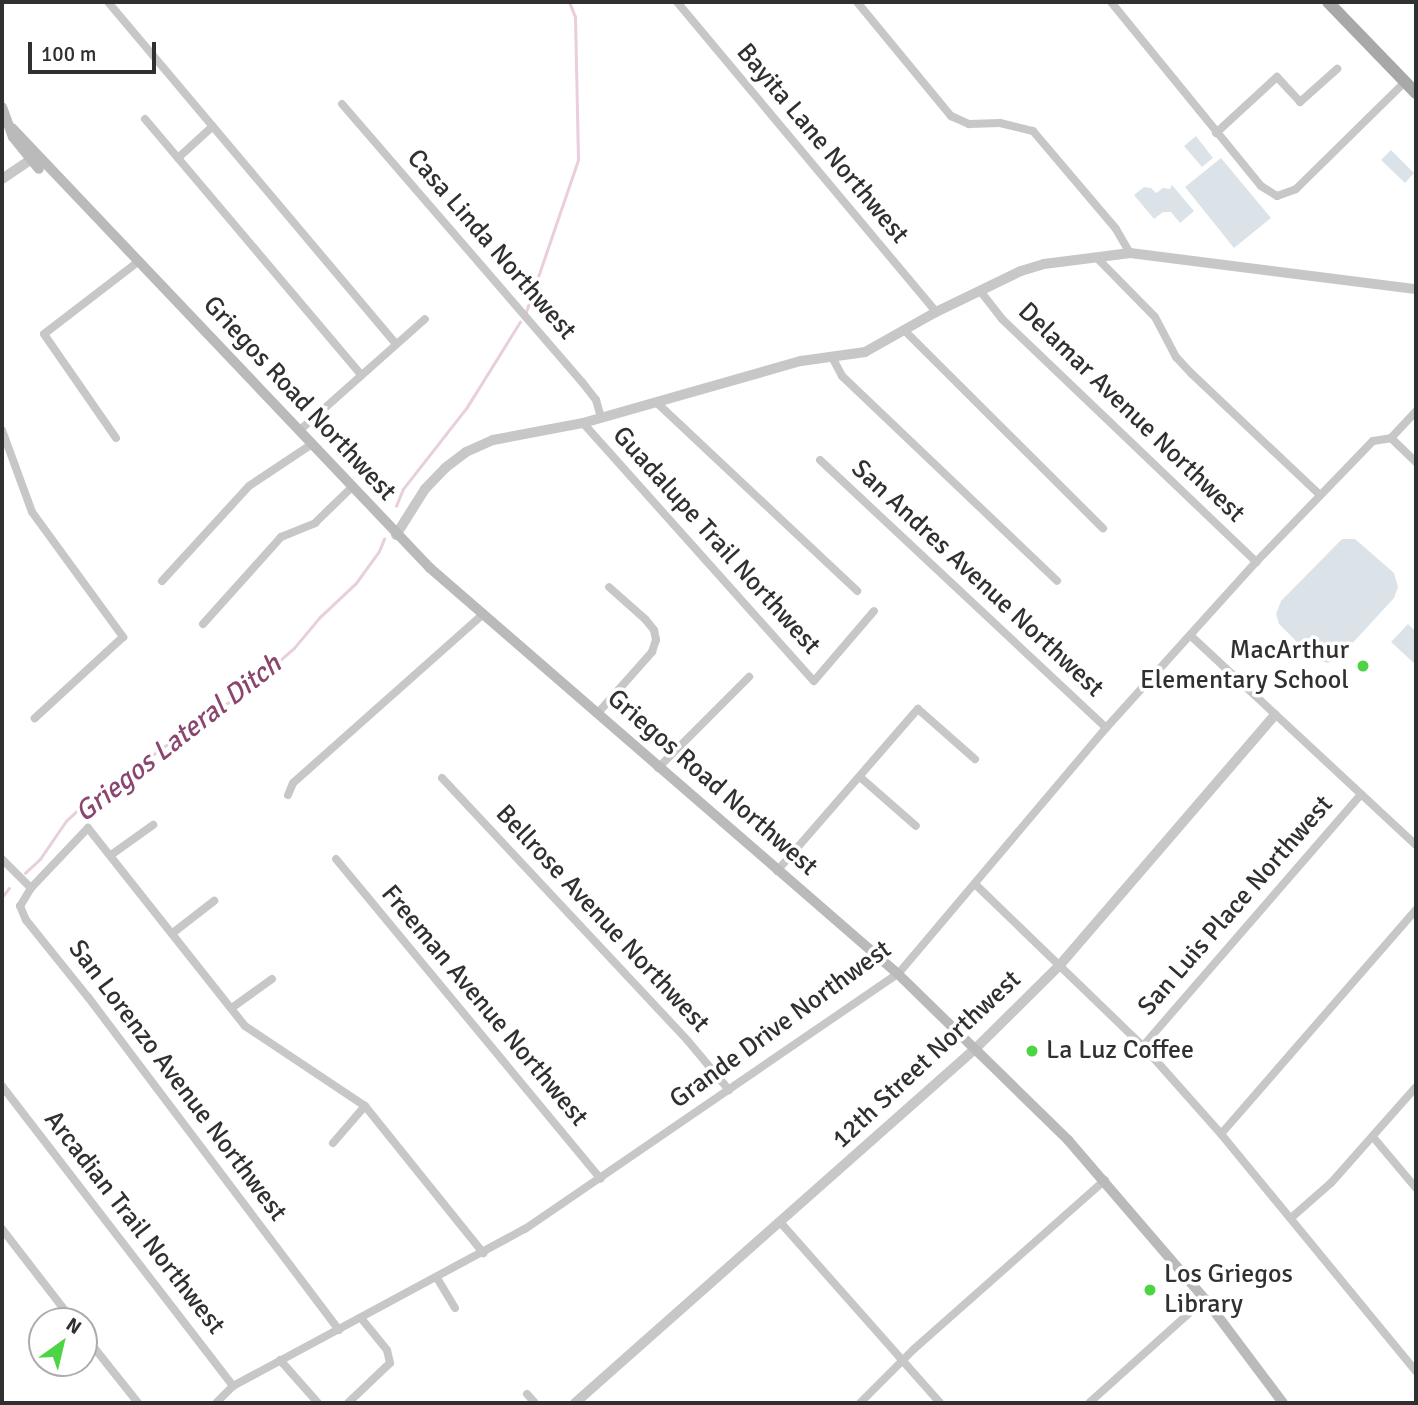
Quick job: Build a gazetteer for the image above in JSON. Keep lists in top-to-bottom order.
{
  "streets": {
    "main road": ["Griegos Road Northwest"],
    "street": [
      "Bayita Lane Northwest",
      "Casa Linda Northwest",
      "Delamar Avenue Northwest",
      "Guadalupe Trail Northwest",
      "San Andres Avenue Northwest",
      "San Luis Place Northwest",
      "Bellrose Avenue Northwest",
      "Freeman Avenue Northwest",
      "Grande Drive Northwest",
      "12th Street Northwest",
      "San Lorenzo Avenue Northwest",
      "Arcadian Trail Northwest"
    ]
  },
  "crossings": [
    ["Bayita Lane Northwest", "Guadalupe Trail Northwest"],
    ["Casa Linda Northwest", "Guadalupe Trail Northwest"],
    ["Griegos Road Northwest", "Guadalupe Trail Northwest"],
    ["Griegos Road Northwest", "Grande Drive Northwest"],
    ["Griegos Road Northwest", "12th Street Northwest"],
    ["Delamar Avenue Northwest", "Guadalupe Trail Northwest"],
    ["Delamar Avenue Northwest", "Grande Drive Northwest"],
    ["San Andres Avenue Northwest", "Grande Drive Northwest"],
    ["Bellrose Avenue Northwest", "Grande Drive Northwest"],
    ["Freeman Avenue Northwest", "Grande Drive Northwest"],
    ["Grande Drive Northwest", "San Lorenzo Avenue Northwest"],
    ["Grande Drive Northwest", "Arcadian Trail Northwest"]
  ],
  "water": ["Griegos Lateral Ditch"],
  "places": ["MacArthur Elementary School", "La Luz Coffee", "Los Griegos Library"],
  "scale_bar": "100 m",
  "north": "top right"
}
